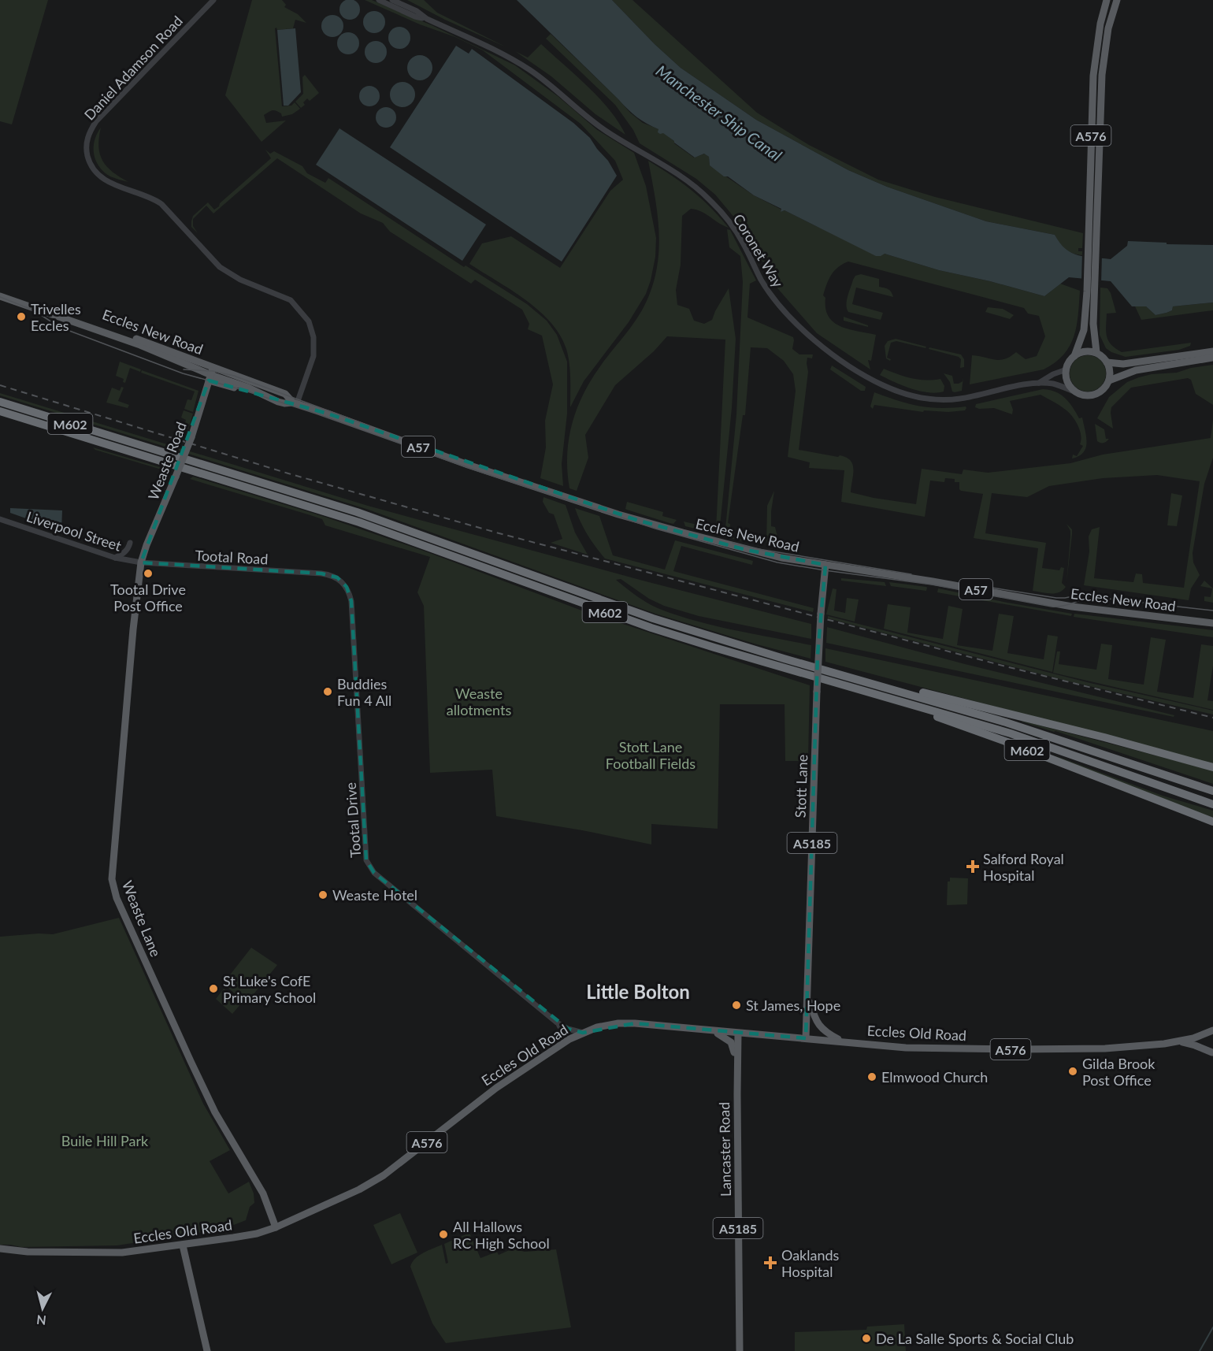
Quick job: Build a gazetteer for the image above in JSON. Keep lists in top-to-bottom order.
{
  "streets": {
    "highway": ["M602"],
    "main road": [
      "A576",
      "Eccles New Road",
      "A57",
      "Weaste Road",
      "Stott Lane",
      "A5185",
      "Weaste Lane",
      "Eccles Old Road",
      "Lancaster Road"
    ],
    "street": [
      "Daniel Adamson Road",
      "Coronet Way",
      "Liverpool Street",
      "Tootal Road",
      "Tootal Drive"
    ]
  },
  "crossings": [
    ["Daniel Adamson Road", "Eccles New Road"],
    ["Eccles New Road", "Weaste Road"],
    ["Eccles New Road", "Stott Lane"],
    ["Weaste Road", "Liverpool Street"],
    ["Weaste Road", "Tootal Road"],
    ["Weaste Road", "Weaste Lane"],
    ["Liverpool Street", "Tootal Road"],
    ["Liverpool Street", "Weaste Lane"],
    ["Tootal Road", "Tootal Drive"],
    ["Tootal Road", "Weaste Lane"],
    ["Stott Lane", "Eccles Old Road"],
    ["Tootal Drive", "Eccles Old Road"],
    ["Weaste Lane", "Eccles Old Road"],
    ["Eccles Old Road", "Lancaster Road"]
  ],
  "districts": ["Little Bolton"],
  "water": ["Manchester Ship Canal"],
  "parks": ["Weaste allotments", "Stott Lane Football Fields", "Buile Hill Park"],
  "places": {
    "other": [
      "Trivelles Eccles",
      "Tootal Drive Post Office",
      "Buddies Fun 4 All",
      "Weaste Hotel",
      "St Luke's CofE Primary School",
      "St James, Hope",
      "Gilda Brook Post Office",
      "Elmwood Church",
      "All Hallows RC High School",
      "De La Salle Sports & Social Club"
    ],
    "health": ["Salford Royal Hospital", "Oaklands Hospital"]
  },
  "north": "bottom"
}
